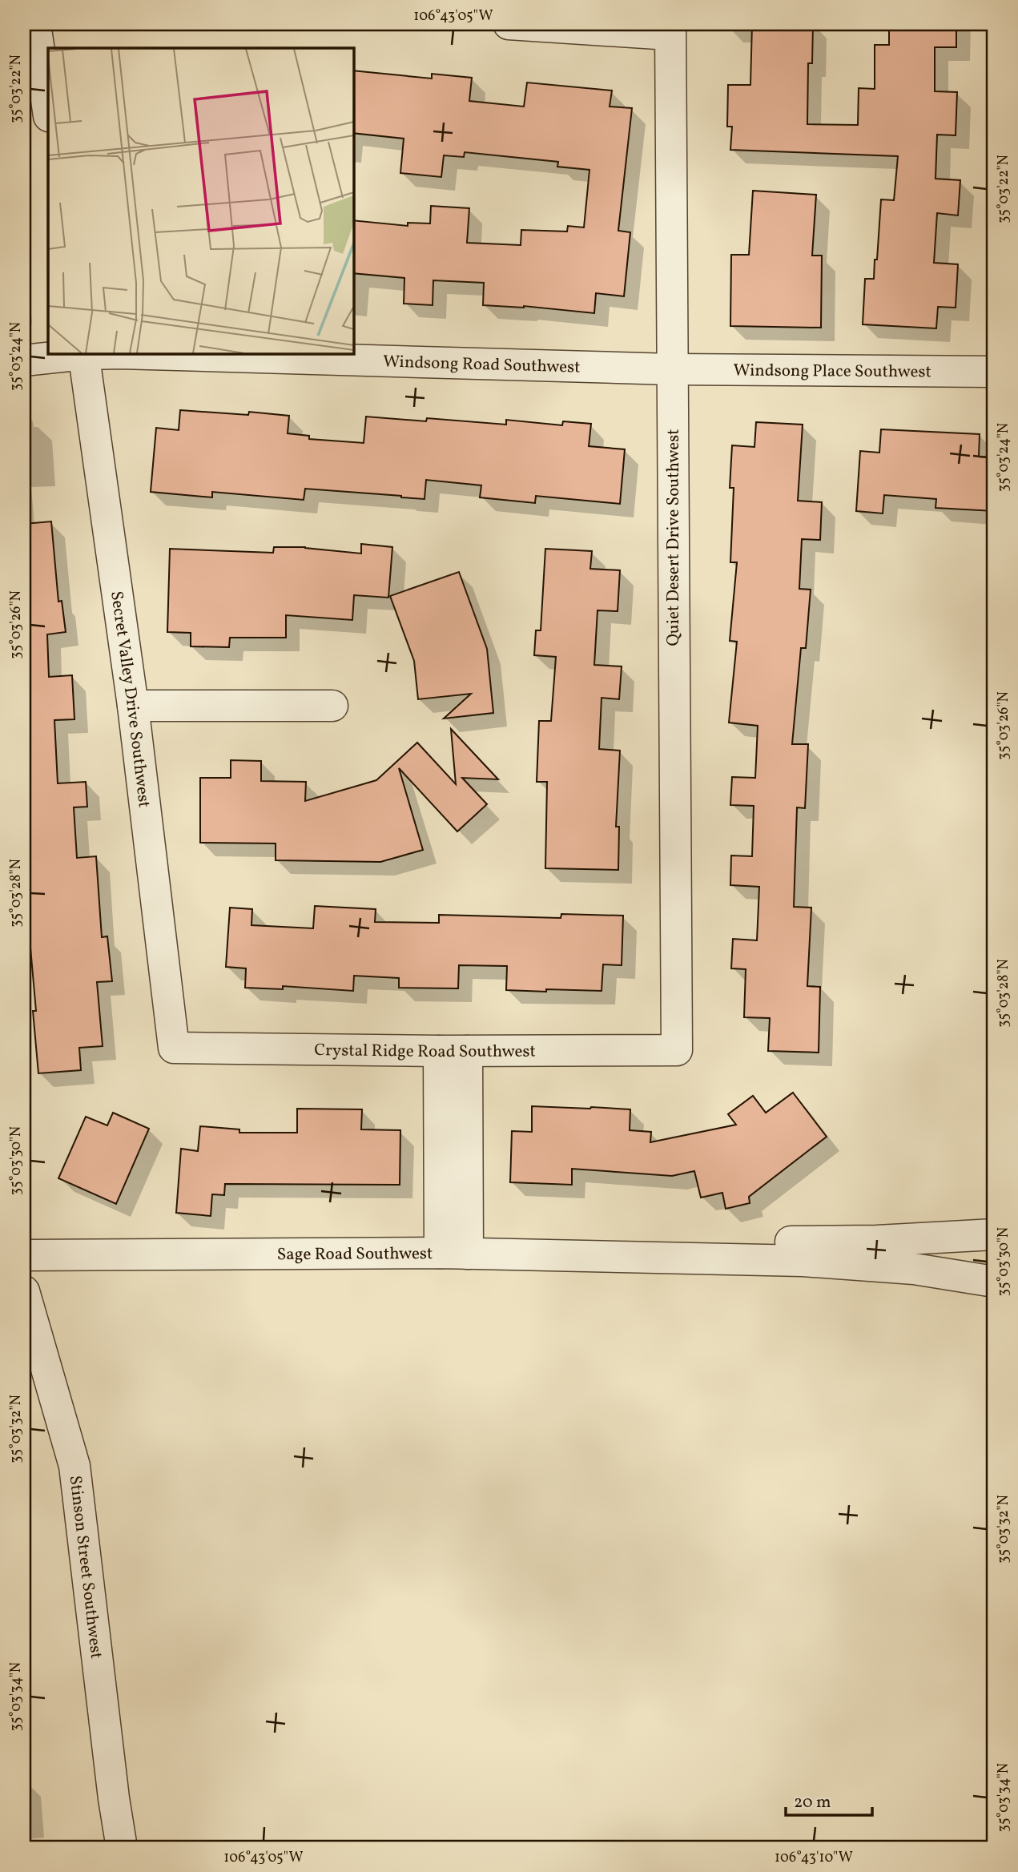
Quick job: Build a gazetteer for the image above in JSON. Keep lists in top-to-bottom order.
{
  "streets": {
    "street": [
      "Windsong Road Southwest",
      "Windsong Place Southwest",
      "Quiet Desert Drive Southwest",
      "Secret Valley Drive Southwest",
      "Crystal Ridge Road Southwest",
      "Sage Road Southwest",
      "Stinson Street Southwest"
    ]
  },
  "crossings": [
    ["Windsong Road Southwest", "Windsong Place Southwest"],
    ["Windsong Road Southwest", "Quiet Desert Drive Southwest"],
    ["Windsong Road Southwest", "Secret Valley Drive Southwest"],
    ["Windsong Place Southwest", "Quiet Desert Drive Southwest"],
    ["Quiet Desert Drive Southwest", "Crystal Ridge Road Southwest"],
    ["Secret Valley Drive Southwest", "Crystal Ridge Road Southwest"]
  ],
  "scale_bar": "20 m",
  "coordinates": [
    "106°43'05\"W",
    "35°03'22\"N",
    "35°03'24\"N",
    "35°03'26\"N",
    "35°03'28\"N",
    "35°03'30\"N",
    "35°03'32\"N",
    "35°03'34\"N",
    "106°43'10\"W"
  ]
}
